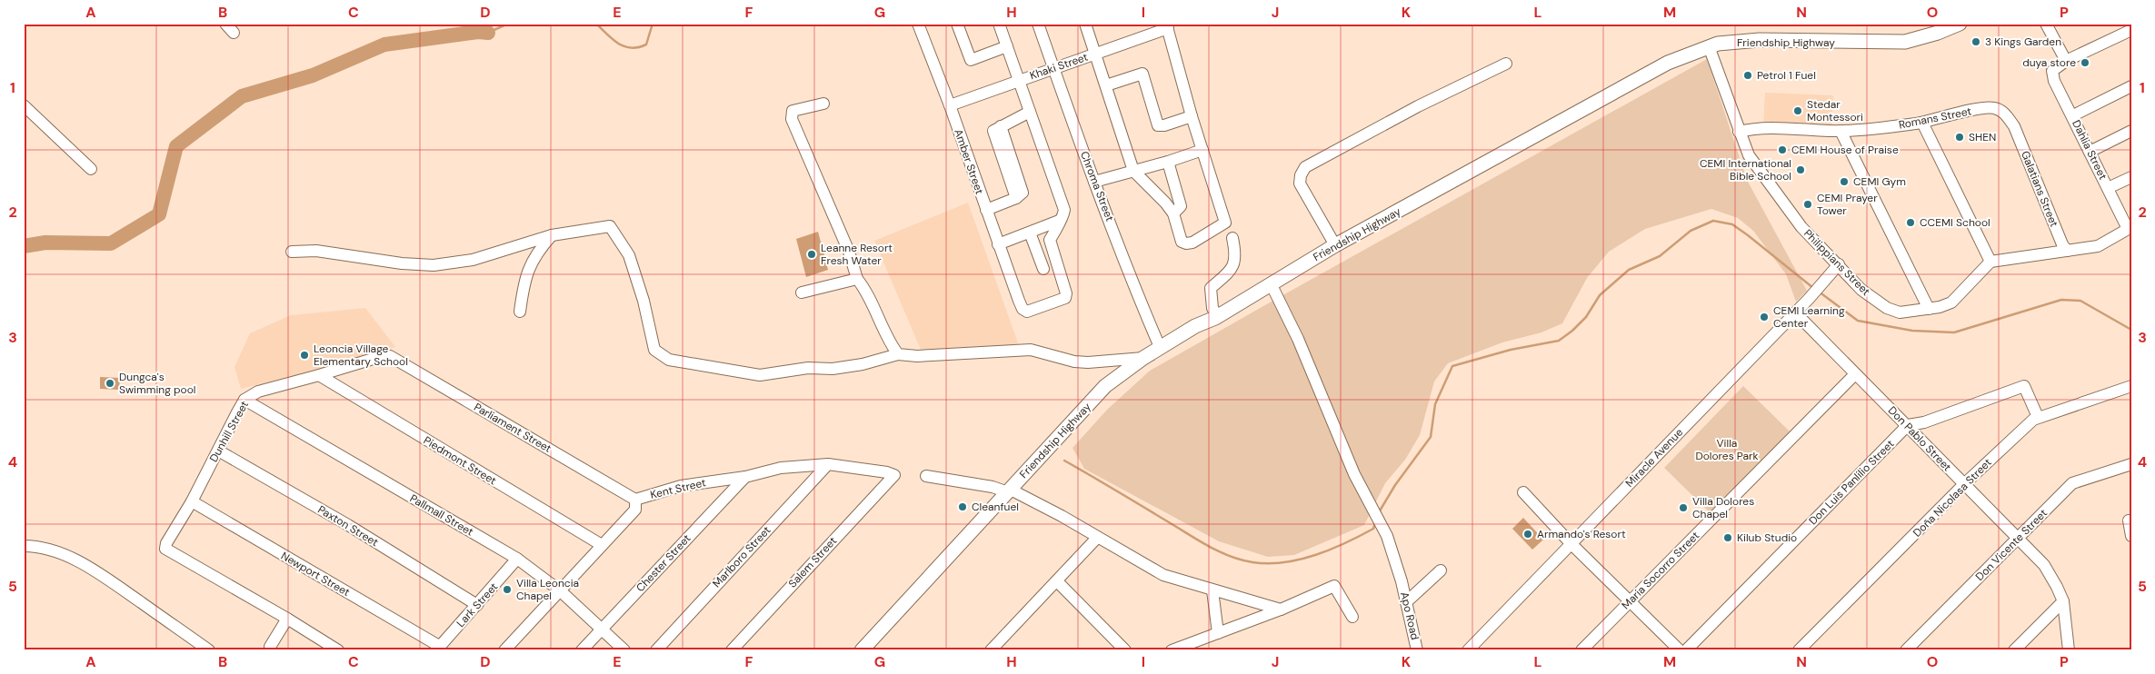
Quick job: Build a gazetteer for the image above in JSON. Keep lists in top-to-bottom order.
{
  "streets": {
    "main road": ["Friendship Highway"],
    "street": [
      "Khaki Street",
      "Romans Street",
      "Dahlia Street",
      "Amber Street",
      "Chroma Street",
      "Galatians Street",
      "Philippians Street",
      "Parliament Street",
      "Dunhill Street",
      "Don Pablo Street",
      "Miracle Avenue",
      "Piedmont Street",
      "Don Luis Panlilio Street",
      "Kent Street",
      "Doña Nicolasa Street",
      "Pallmall Street",
      "Paxton Street",
      "Don Vicente Street",
      "Marlboro Street",
      "Salem Street",
      "Chester Street",
      "Maria Socorro Street",
      "Newport Street",
      "Lark Street",
      "Apo Road"
    ]
  },
  "crossings": [
    ["Friendship Highway", "Chroma Street"],
    ["Friendship Highway", "Philippians Street"],
    ["Friendship Highway", "Apo Road"],
    ["Khaki Street", "Amber Street"],
    ["Khaki Street", "Chroma Street"],
    ["Romans Street", "Galatians Street"],
    ["Romans Street", "Philippians Street"],
    ["Philippians Street", "Miracle Avenue"],
    ["Parliament Street", "Dunhill Street"],
    ["Parliament Street", "Kent Street"],
    ["Dunhill Street", "Piedmont Street"],
    ["Dunhill Street", "Pallmall Street"],
    ["Dunhill Street", "Paxton Street"],
    ["Dunhill Street", "Newport Street"],
    ["Don Pablo Street", "Miracle Avenue"],
    ["Don Pablo Street", "Don Luis Panlilio Street"],
    ["Don Pablo Street", "Doña Nicolasa Street"],
    ["Don Pablo Street", "Don Vicente Street"],
    ["Don Pablo Street", "Maria Socorro Street"],
    ["Piedmont Street", "Kent Street"],
    ["Kent Street", "Pallmall Street"],
    ["Kent Street", "Marlboro Street"],
    ["Kent Street", "Salem Street"],
    ["Kent Street", "Chester Street"],
    ["Pallmall Street", "Chester Street"],
    ["Pallmall Street", "Lark Street"],
    ["Paxton Street", "Lark Street"],
    ["Newport Street", "Lark Street"]
  ],
  "parks": ["Villa Dolores Park"],
  "places": [
    "3 Kings Garden",
    "duya store",
    "Petrol 1 Fuel",
    "Stedar Montessori",
    "SHEN",
    "CEMI House of Praise",
    "CEMI International Bible School",
    "CEMI Gym",
    "CEMI Prayer Tower",
    "CCEMI School",
    "Leanne Resort Fresh Water",
    "CEMI Learning Center",
    "Leoncia Village Elementary School",
    "Dungca's Swimming pool",
    "Cleanfuel",
    "Villa Dolores Chapel",
    "Armando's Resort",
    "Kilub Studio",
    "Villa Leoncia Chapel"
  ],
  "grid": {
    "columns": [
      "A",
      "B",
      "C",
      "D",
      "E",
      "F",
      "G",
      "H",
      "I",
      "J",
      "K",
      "L",
      "M",
      "N",
      "O",
      "P"
    ],
    "rows": [
      "1",
      "2",
      "3",
      "4",
      "5"
    ]
  }
}
